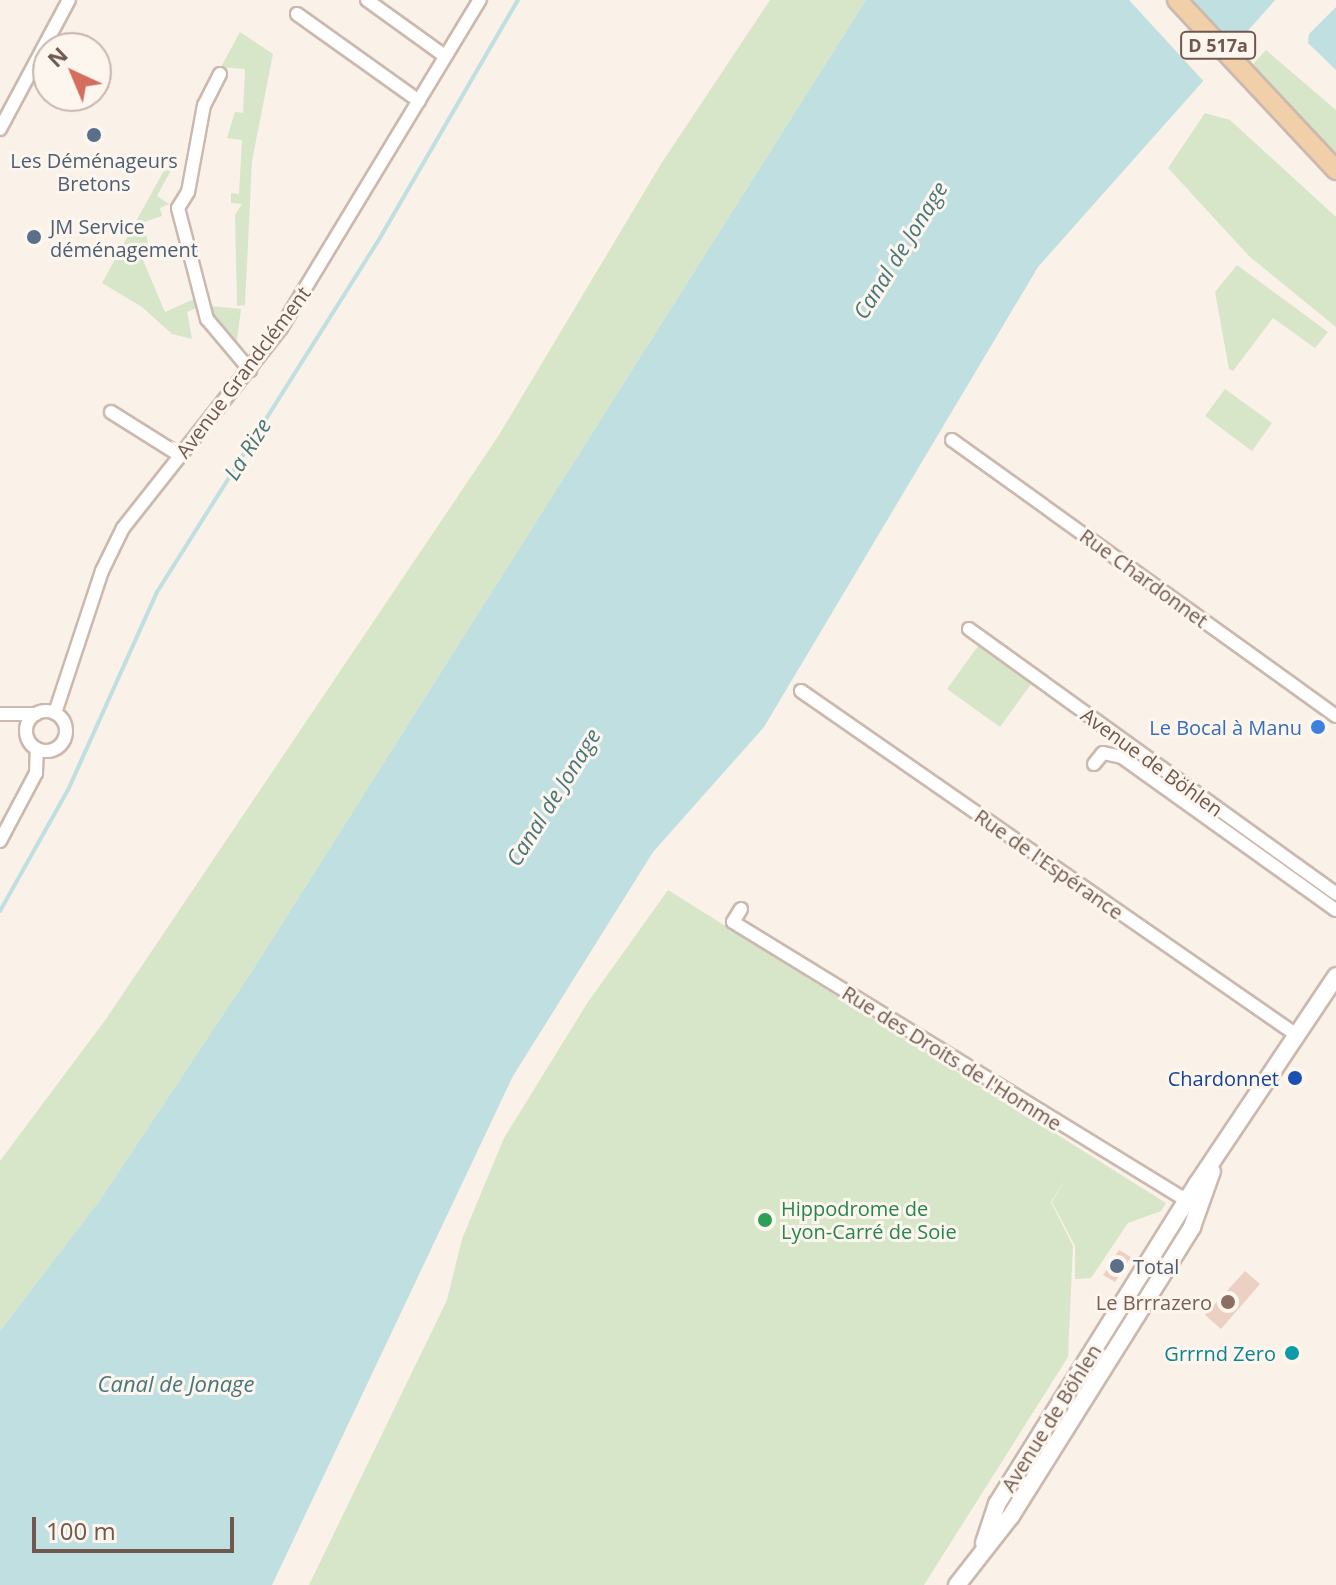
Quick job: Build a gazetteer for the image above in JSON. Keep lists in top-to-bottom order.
{
  "streets": {
    "main road": ["D 517a", "Avenue de Böhlen"],
    "street": [
      "Avenue Grandclément",
      "Rue Chardonnet",
      "Rue de l'Espérance",
      "Rue des Droits de l'Homme"
    ]
  },
  "crossings": [
    ["Avenue de Böhlen", "Rue de l'Espérance"],
    ["Avenue de Böhlen", "Rue des Droits de l'Homme"]
  ],
  "water": ["Canal de Jonage", "La Rize"],
  "places": [
    "Les Déménageurs Bretons",
    "JM Service déménagement",
    "Le Bocal à Manu",
    "Chardonnet",
    "Hippodrome de Lyon-Carré de Soie",
    "Total",
    "Le Brrrazero",
    "Grrrnd Zero"
  ],
  "scale_bar": "100 m",
  "north": "top left"
}
